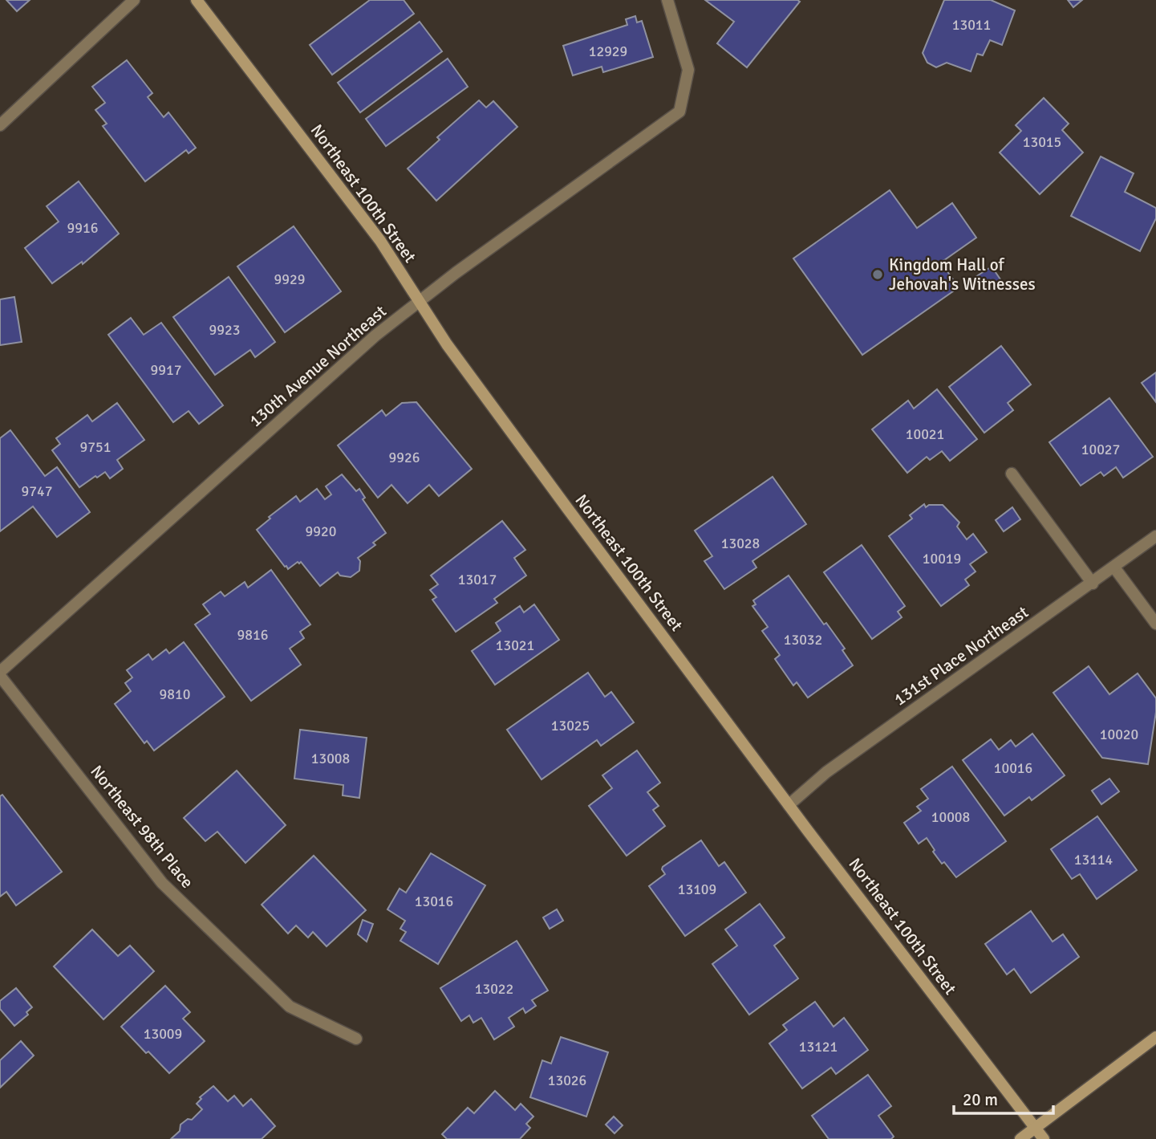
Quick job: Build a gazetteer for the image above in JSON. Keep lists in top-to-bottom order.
{
  "streets": {
    "street": [
      "Northeast 100th Street",
      "130th Avenue Northeast",
      "131st Place Northeast",
      "Northeast 98th Place"
    ]
  },
  "crossings": [
    ["Northeast 100th Street", "130th Avenue Northeast"],
    ["Northeast 100th Street", "131st Place Northeast"],
    ["130th Avenue Northeast", "Northeast 98th Place"]
  ],
  "places": ["Kingdom Hall of Jehovah's Witnesses"],
  "house_numbers": [
    "13011",
    "12929",
    "13015",
    "9916",
    "9929",
    "9923",
    "9917",
    "10021",
    "9751",
    "10027",
    "9926",
    "9747",
    "9920",
    "13028",
    "10019",
    "13017",
    "9816",
    "13032",
    "13021",
    "9810",
    "13025",
    "10020",
    "13008",
    "10016",
    "10008",
    "13114",
    "13109",
    "13016",
    "13022",
    "13009",
    "13121",
    "13026"
  ],
  "scale_bar": "20 m"
}
